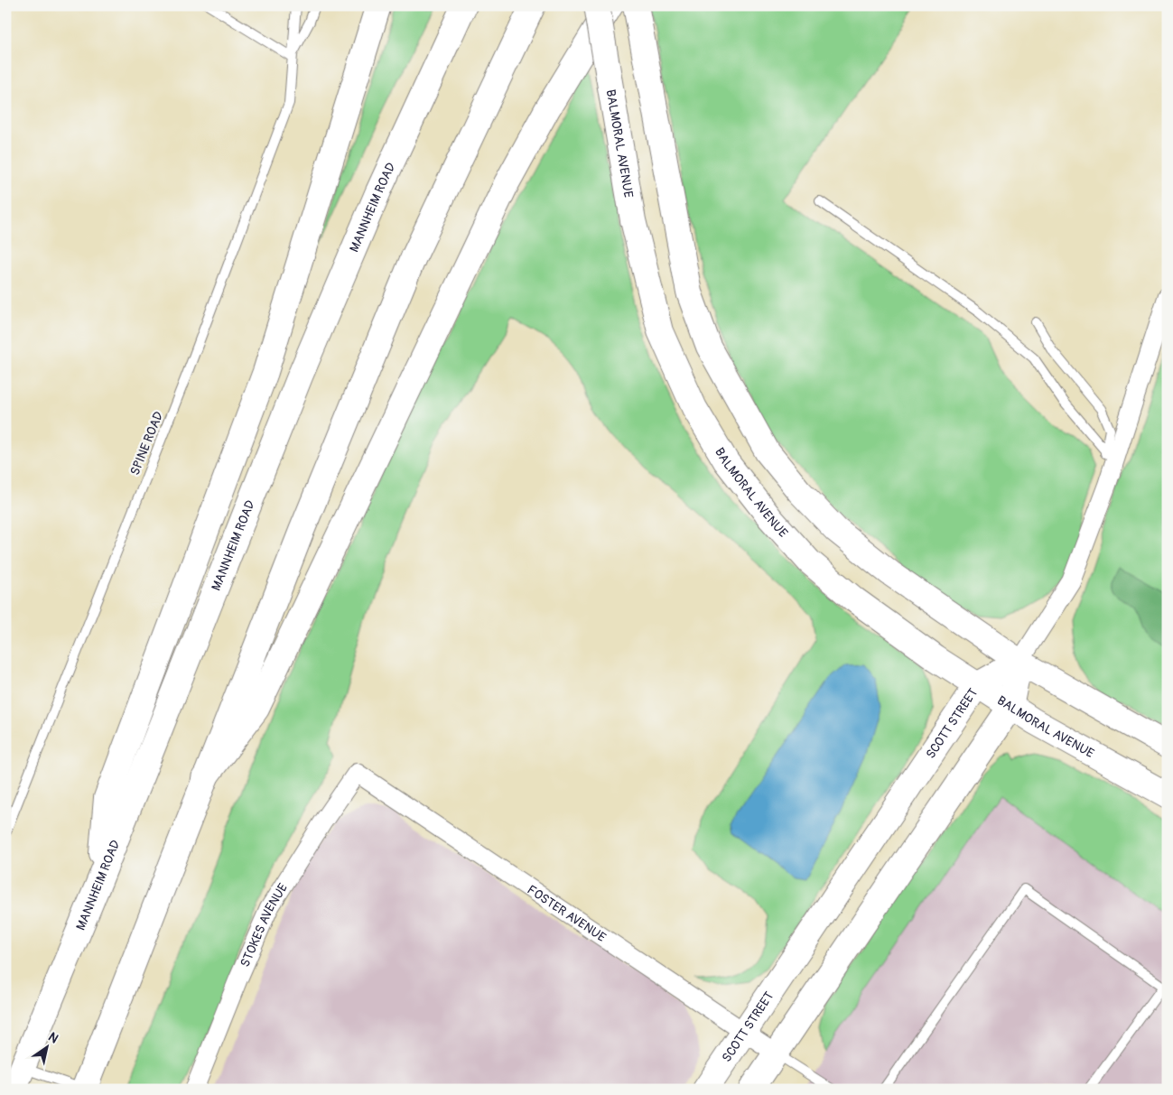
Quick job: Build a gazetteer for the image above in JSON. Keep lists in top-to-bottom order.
{
  "streets": {
    "main road": ["BALMORAL AVENUE", "MANNHEIM ROAD", "SCOTT STREET"],
    "street": ["FOSTER AVENUE", "STOKES AVENUE"],
    "lane": ["SPINE ROAD"]
  },
  "crossings": [
    ["BALMORAL AVENUE", "SCOTT STREET"],
    ["SCOTT STREET", "FOSTER AVENUE"],
    ["FOSTER AVENUE", "STOKES AVENUE"]
  ],
  "north": "top right"
}
